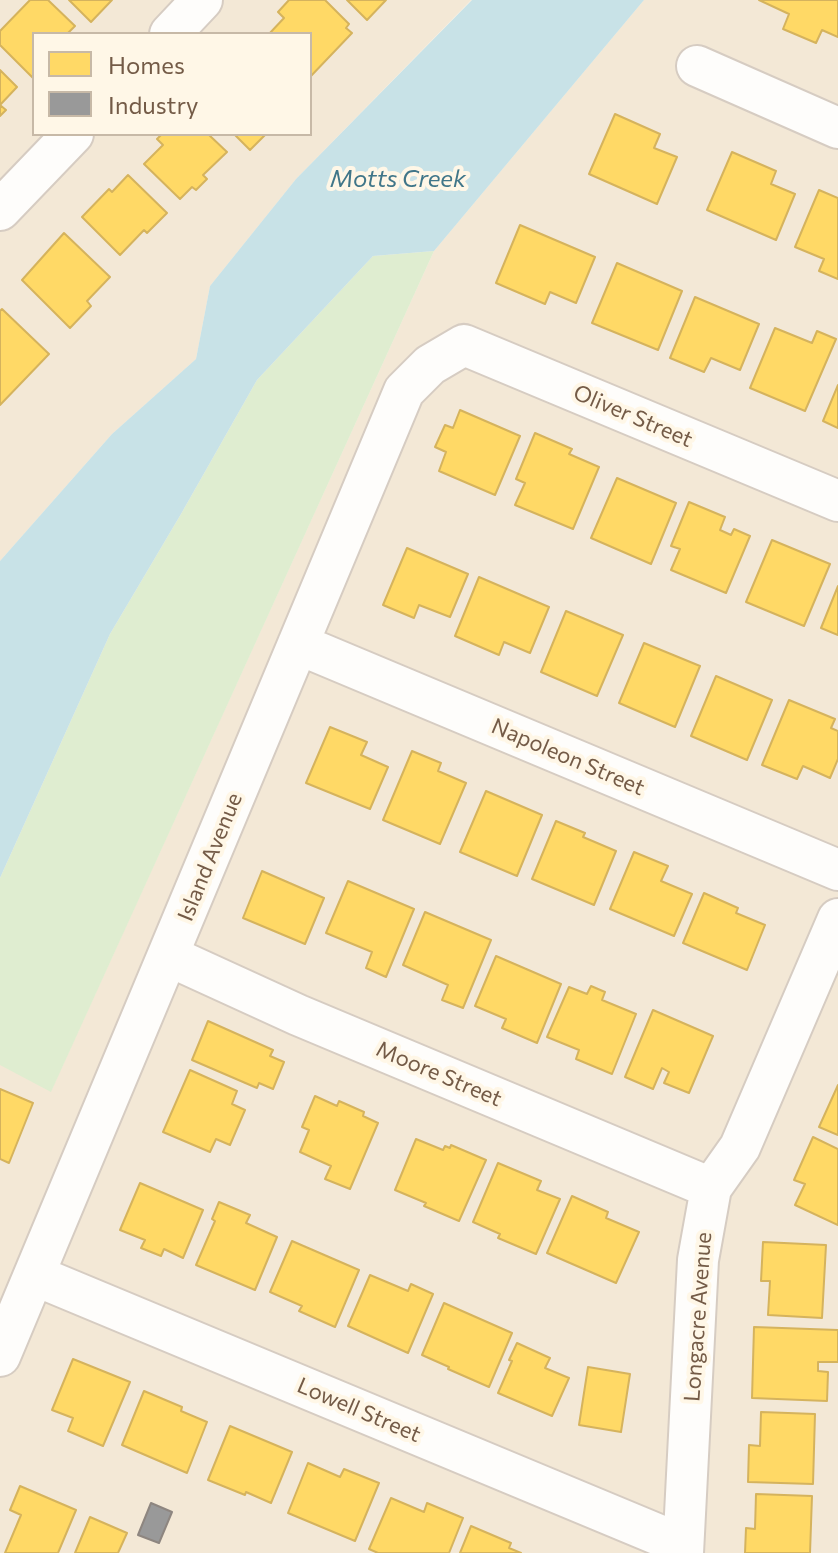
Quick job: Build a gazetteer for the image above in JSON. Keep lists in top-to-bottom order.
{
  "streets": {
    "street": [
      "Oliver Street",
      "Napoleon Street",
      "Island Avenue",
      "Moore Street",
      "Longacre Avenue",
      "Lowell Street"
    ]
  },
  "crossings": [
    ["Oliver Street", "Island Avenue"],
    ["Napoleon Street", "Island Avenue"],
    ["Island Avenue", "Moore Street"],
    ["Island Avenue", "Lowell Street"],
    ["Moore Street", "Longacre Avenue"],
    ["Longacre Avenue", "Lowell Street"]
  ],
  "water": ["Motts Creek"],
  "legend": ["Homes", "Industry"]
}
